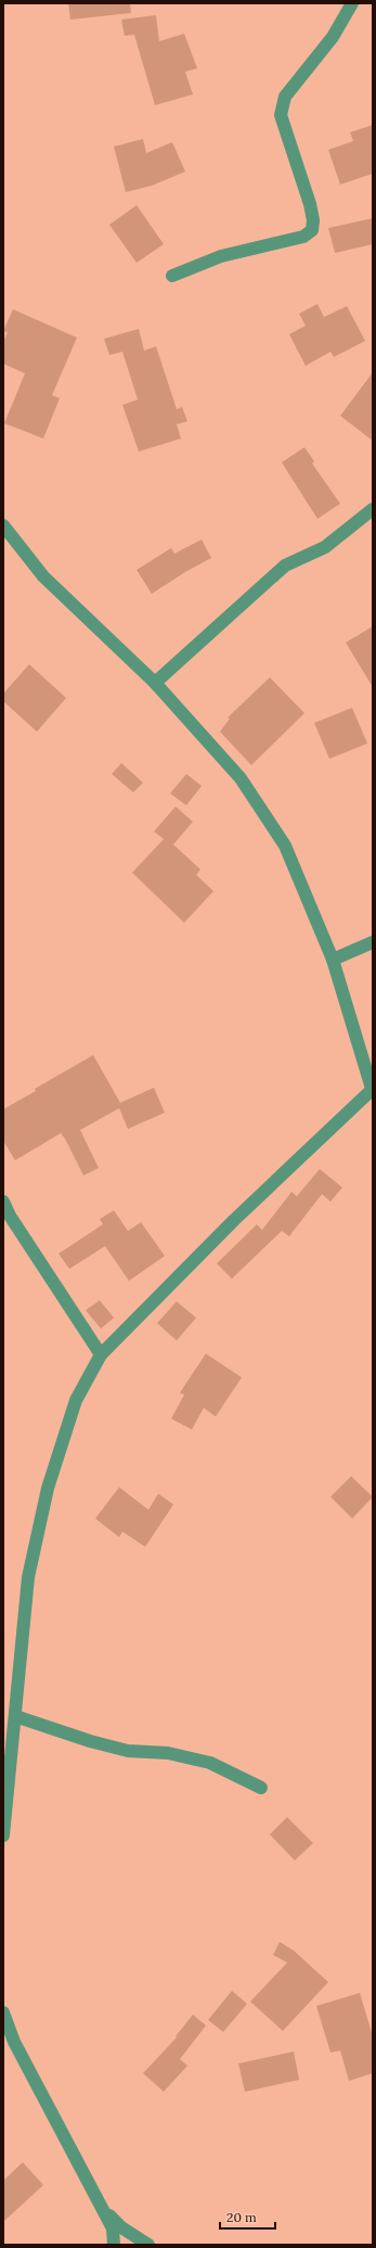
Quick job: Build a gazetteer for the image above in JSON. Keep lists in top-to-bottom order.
{
  "scale_bar": "20 m"
}
